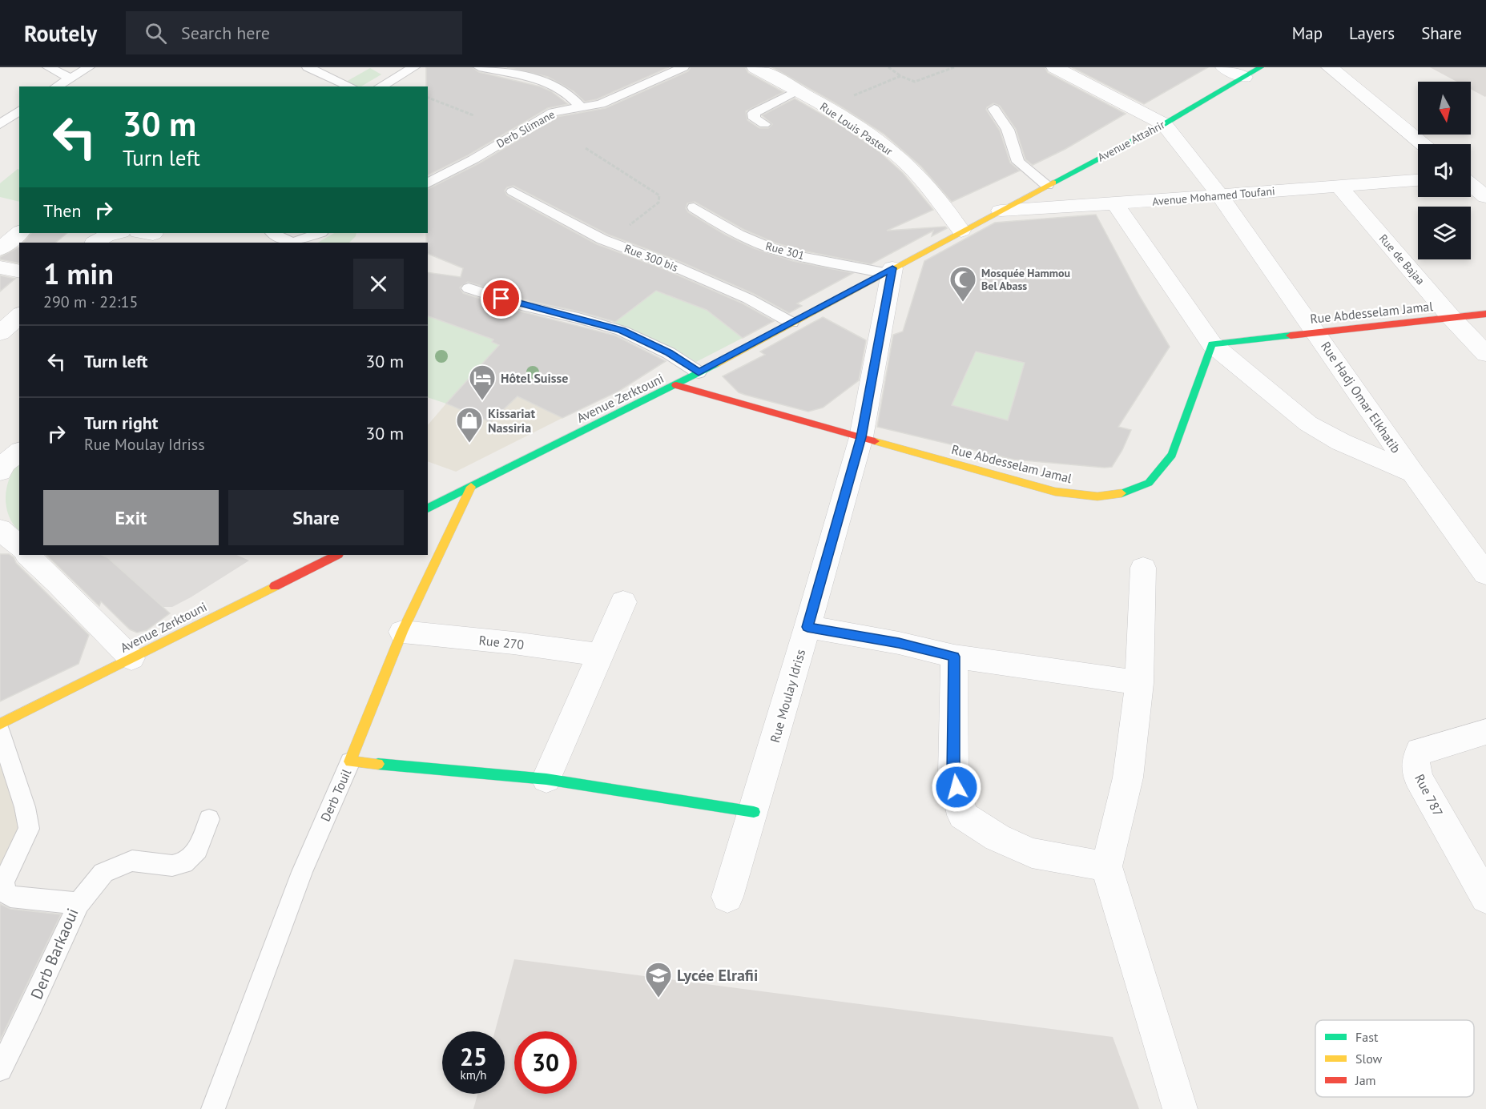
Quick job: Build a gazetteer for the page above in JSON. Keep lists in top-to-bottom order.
{
  "streets": {
    "street": [
      "Rue Louis Pasteur",
      "Avenue Attahrir",
      "Avenue Mohamed Toufani",
      "Rue de Bajaa",
      "Rue Abdesselam Jamal",
      "Rue Hadj Omar Elkhatib",
      "Avenue Zerktouni",
      "Rue 270",
      "Rue Moulay Idriss",
      "Derb Touil",
      "Rue 787"
    ],
    "lane": [
      "Derb Slimane",
      "Rue 301",
      "Rue 300 bis",
      "Derb Barkaoui"
    ]
  },
  "crossings": [
    ["Rue Louis Pasteur", "Avenue Zerktouni"],
    ["Avenue Attahrir", "Avenue Mohamed Toufani"],
    ["Avenue Attahrir", "Rue Hadj Omar Elkhatib"],
    ["Avenue Attahrir", "Avenue Zerktouni"],
    ["Avenue Mohamed Toufani", "Rue de Bajaa"],
    ["Avenue Mohamed Toufani", "Rue Hadj Omar Elkhatib"],
    ["Avenue Mohamed Toufani", "Avenue Zerktouni"],
    ["Rue 301", "Avenue Zerktouni"],
    ["Rue 301", "Rue Moulay Idriss"],
    ["Rue 300 bis", "Avenue Zerktouni"],
    ["Rue de Bajaa", "Rue Abdesselam Jamal"],
    ["Rue Abdesselam Jamal", "Rue Hadj Omar Elkhatib"],
    ["Rue Abdesselam Jamal", "Avenue Zerktouni"],
    ["Rue Abdesselam Jamal", "Rue Moulay Idriss"],
    ["Avenue Zerktouni", "Rue Moulay Idriss"],
    ["Avenue Zerktouni", "Derb Touil"],
    ["Rue 270", "Derb Touil"]
  ],
  "places": {
    "mosque": ["Mosquée Hammou Bel Abass"],
    "hotel": ["Hôtel Suisse"],
    "shop": ["Kissariat Nassiria"],
    "school or university": ["Lycée Elrafii"]
  },
  "legend": ["Fast", "Slow", "Jam"],
  "north": "bottom",
  "page": {
    "header": "Routely",
    "search": "Search here",
    "nav": ["Map", "Layers", "Share"],
    "turn": ["30 m", "Turn left"],
    "then": "Then",
    "heading": ["1 min", "290 m · 22:15"],
    "list": [
      {
        "name": "Turn left",
        "value": "30 m"
      },
      {
        "name": "Turn right",
        "note": "Rue Moulay Idriss",
        "value": "30 m"
      }
    ],
    "buttons": ["Exit", "Share"],
    "speed": "25 km/h",
    "limit": "30"
  }
}
